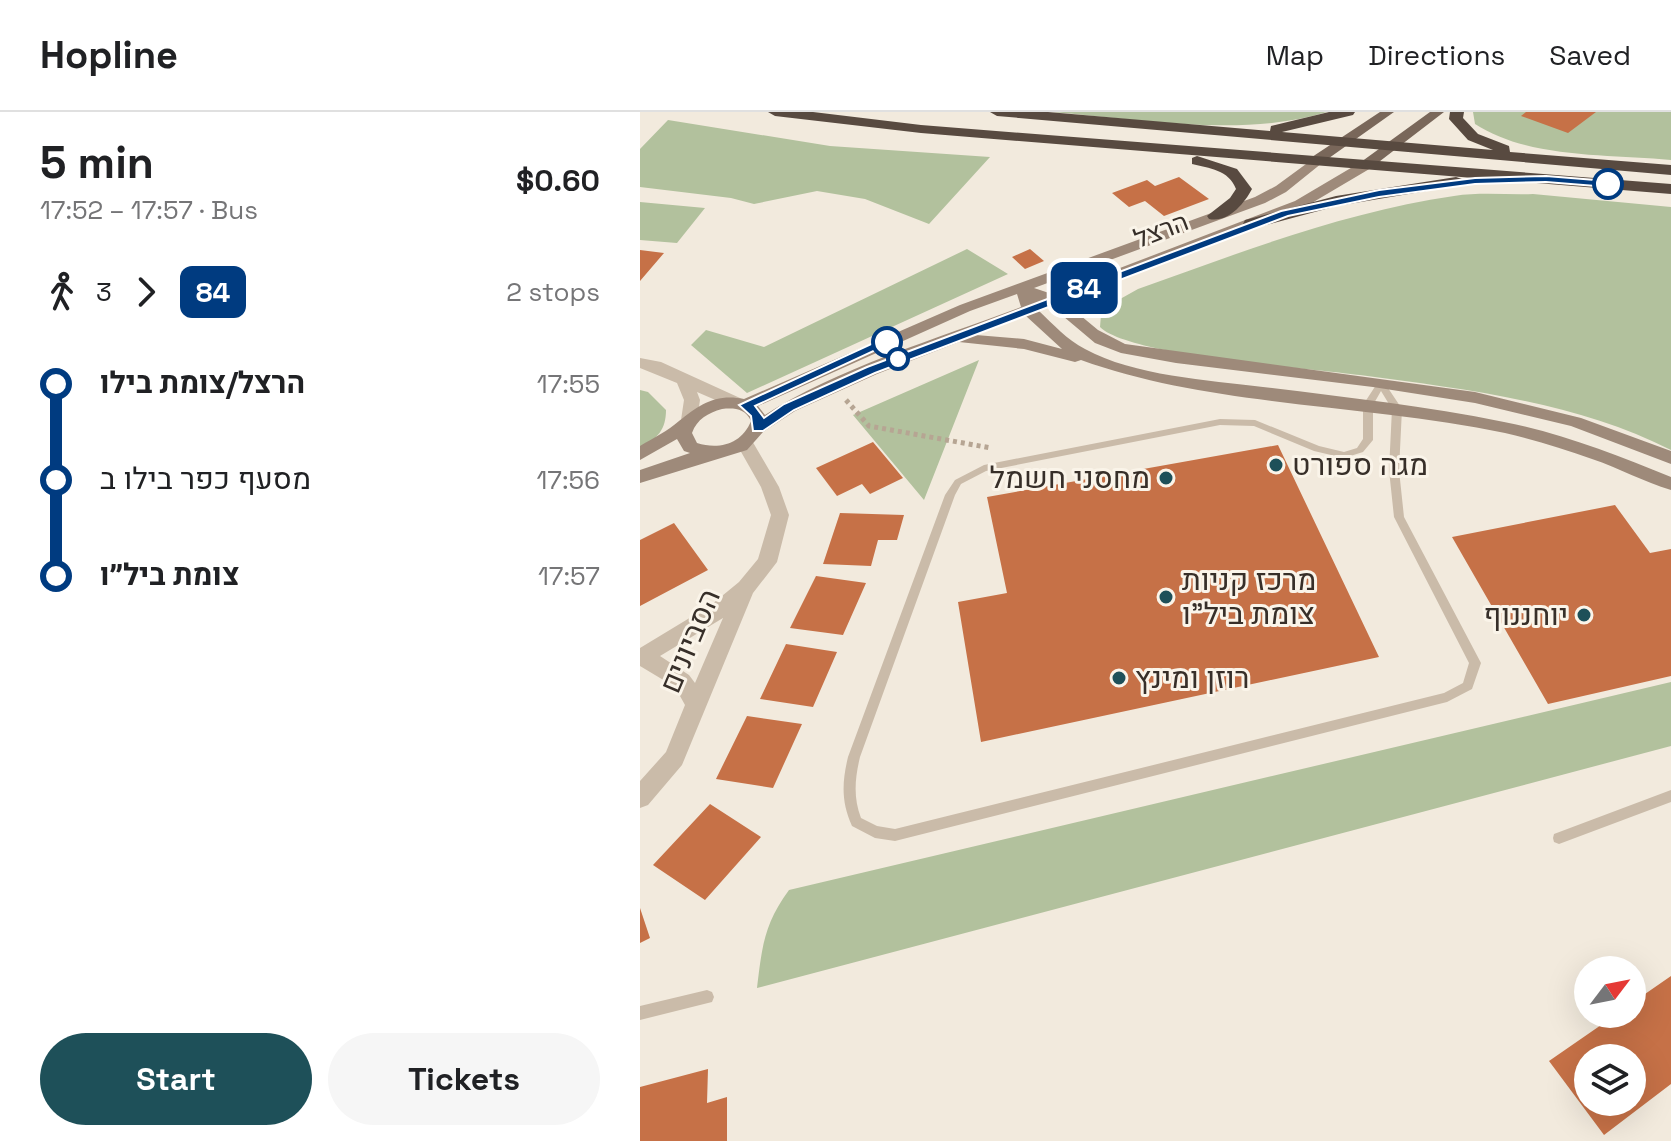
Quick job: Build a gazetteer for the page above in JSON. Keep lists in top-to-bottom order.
{
  "streets": {
    "main road": ["הרצל"],
    "street": ["הסביונים"]
  },
  "crossings": [
    ["הרצל", "הסביונים"]
  ],
  "places": [
    "מגה ספורט",
    "מחסני חשמל",
    "מרכז קניות צומת ביל\"ו",
    "יוחננוף",
    "רוזן ומינץ"
  ],
  "lines": ["bus line 84"],
  "north": "top right",
  "page": {
    "header": "Hopline",
    "nav": ["Map", "Directions", "Saved"],
    "heading": ["5 min", "17:52 – 17:57 · Bus", "$0.60"],
    "on_map": "84",
    "legs": ["3", "84", "2 stops"],
    "list": [
      {
        "name": "הרצל/צומת בילו",
        "value": "17:55"
      },
      {
        "name": "מסעף כפר בילו ב",
        "value": "17:56"
      },
      {
        "name": "צומת ביל״ו",
        "value": "17:57"
      }
    ],
    "buttons": ["Start", "Tickets"]
  }
}
